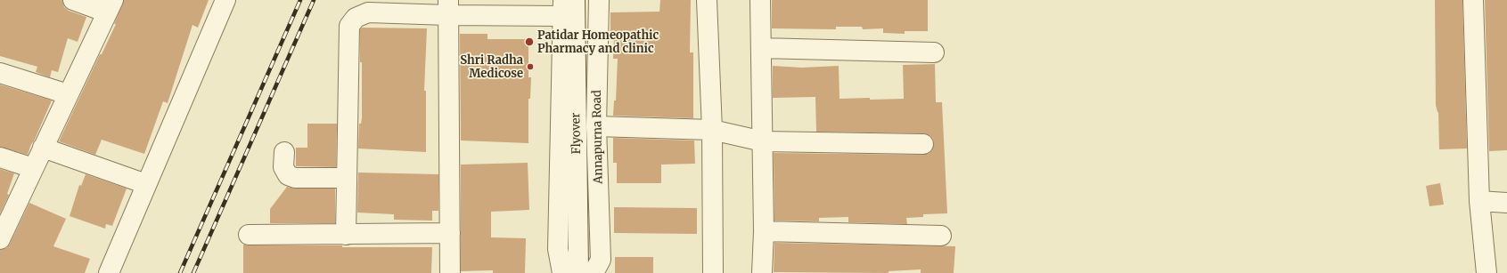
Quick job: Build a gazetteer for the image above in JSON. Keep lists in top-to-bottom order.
{
  "streets": {
    "street": ["Flyover", "Annapurna Road"]
  },
  "crossings": [
    ["Flyover", "Annapurna Road"]
  ],
  "places": ["Patidar Homeopathic Pharmacy and clinic", "Shri Radha Medicose"]
}
